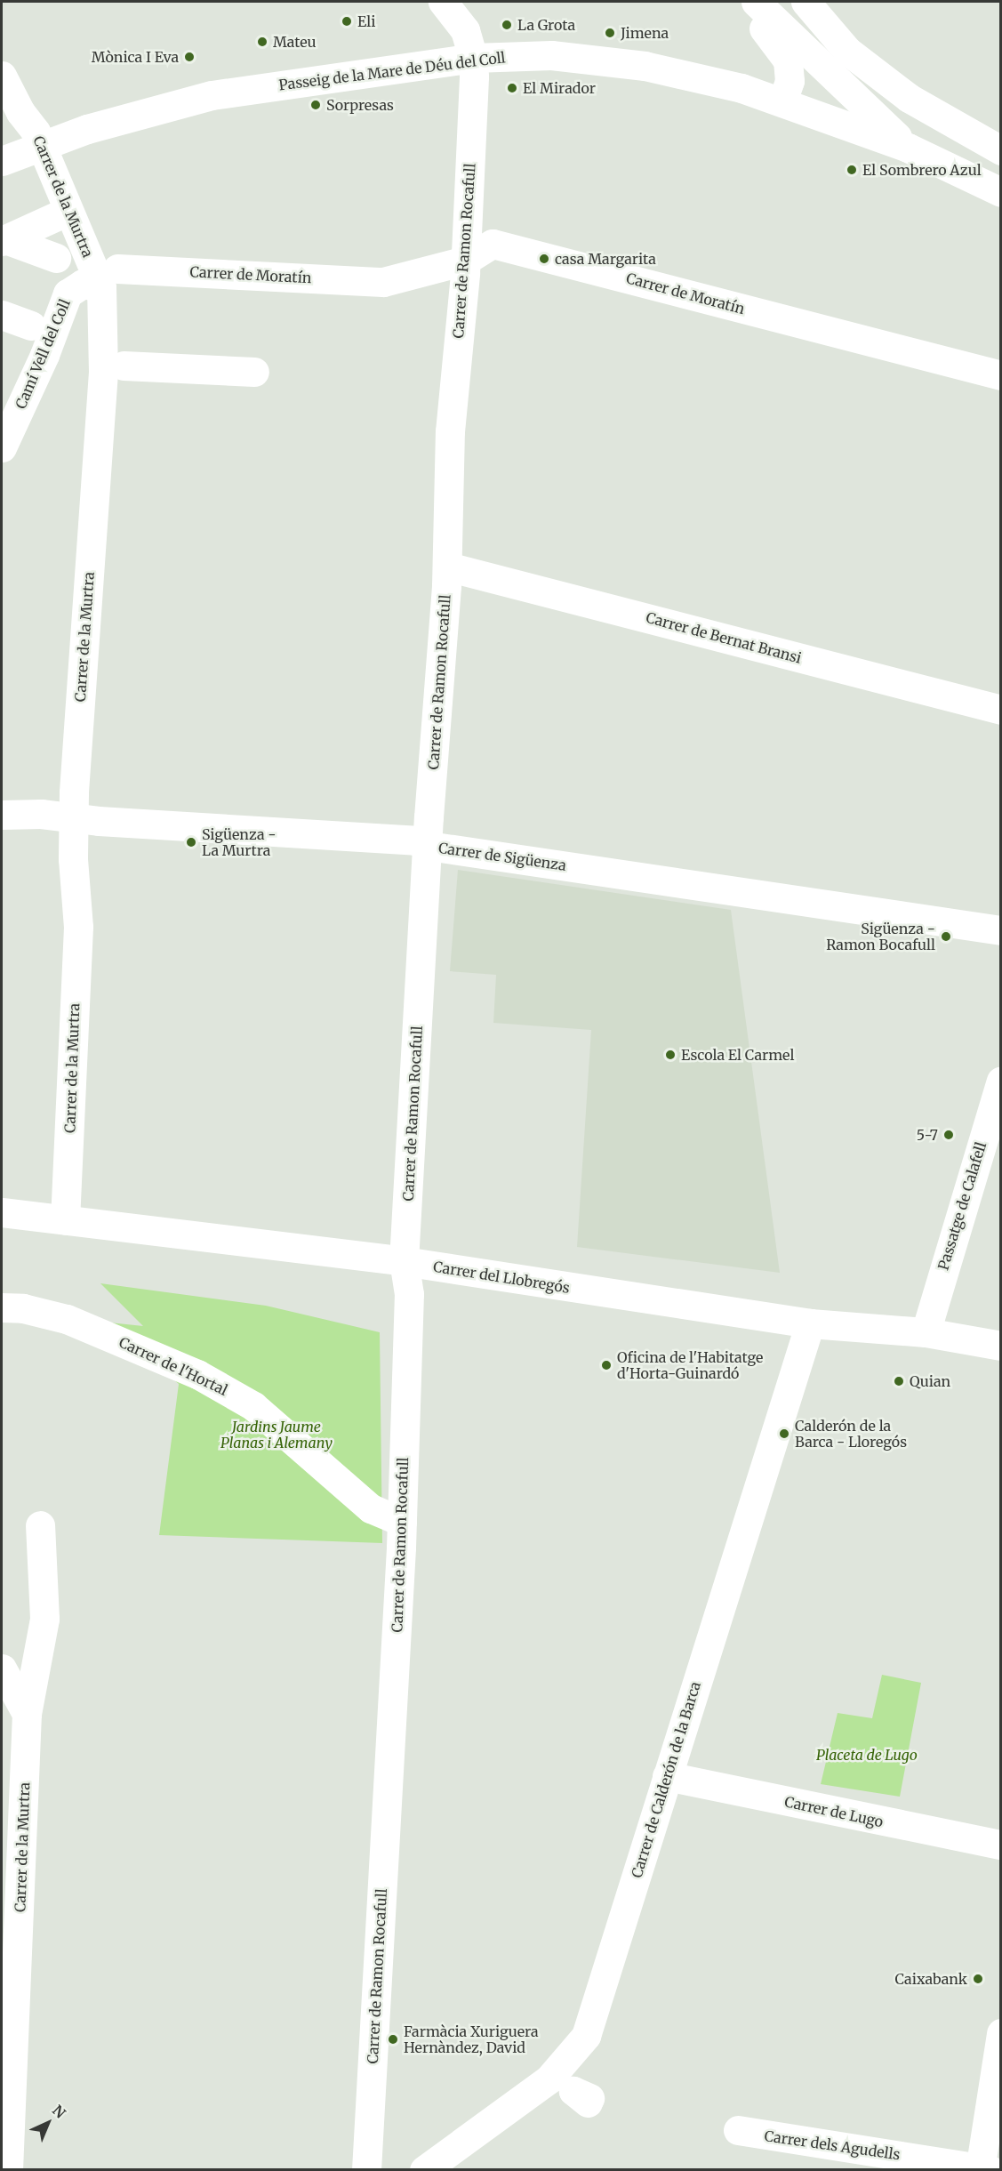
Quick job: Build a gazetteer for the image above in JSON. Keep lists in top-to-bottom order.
{
  "streets": {
    "street": [
      "Passeig de la Mare de Déu del Coll",
      "Carrer de la Murtra",
      "Carrer de Ramon Rocafull",
      "Carrer de Moratín",
      "Camí Vell del Coll",
      "Carrer de Bernat Bransi",
      "Carrer de Sigüenza",
      "Passatge de Calafell",
      "Carrer del Llobregós",
      "Carrer de l'Hortal",
      "Carrer de Calderón de la Barca",
      "Carrer de Lugo",
      "Carrer dels Agudells"
    ]
  },
  "crossings": [
    ["Passeig de la Mare de Déu del Coll", "Carrer de la Murtra"],
    ["Passeig de la Mare de Déu del Coll", "Carrer de Ramon Rocafull"],
    ["Carrer de la Murtra", "Carrer de Moratín"],
    ["Carrer de la Murtra", "Camí Vell del Coll"],
    ["Carrer de la Murtra", "Carrer de Sigüenza"],
    ["Carrer de la Murtra", "Carrer del Llobregós"],
    ["Carrer de Ramon Rocafull", "Carrer de Moratín"],
    ["Carrer de Ramon Rocafull", "Carrer de Bernat Bransi"],
    ["Carrer de Ramon Rocafull", "Carrer de Sigüenza"],
    ["Carrer de Ramon Rocafull", "Carrer del Llobregós"],
    ["Carrer de Ramon Rocafull", "Carrer de l'Hortal"],
    ["Carrer de Moratín", "Camí Vell del Coll"],
    ["Passatge de Calafell", "Carrer del Llobregós"],
    ["Carrer del Llobregós", "Carrer de Calderón de la Barca"],
    ["Carrer de Calderón de la Barca", "Carrer de Lugo"]
  ],
  "parks": ["Jardins Jaume Planas i Alemany", "Placeta de Lugo"],
  "places": [
    "Eli",
    "La Grota",
    "Jimena",
    "Mateu",
    "Mònica I Eva",
    "El Mirador",
    "Sorpresas",
    "El Sombrero Azul",
    "casa Margarita",
    "Sigüenza - La Murtra",
    "Sigüenza - Ramon Bocafull",
    "Escola El Carmel",
    "5-7",
    "Oficina de l'Habitatge d'Horta-Guinardó",
    "Quian",
    "Calderón de la Barca - Lloregós",
    "Caixabank",
    "Farmàcia Xuriguera Hernàndez, David"
  ],
  "north": "top right"
}
